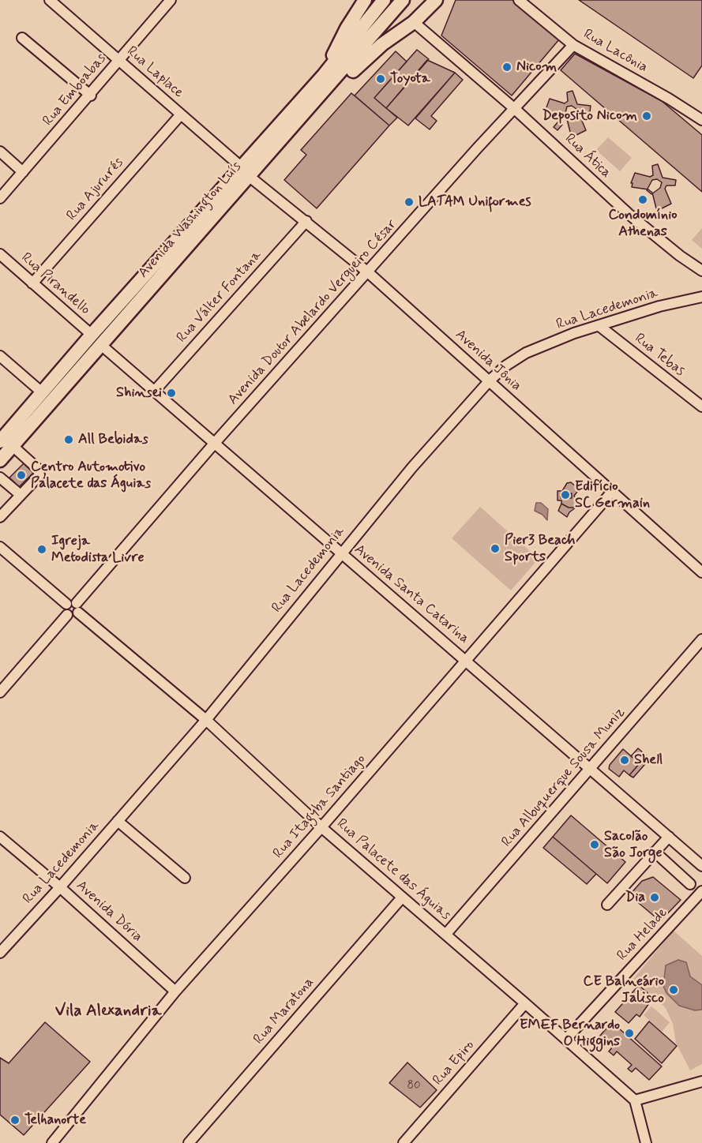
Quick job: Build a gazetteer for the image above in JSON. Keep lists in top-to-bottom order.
{
  "streets": {
    "highway": ["Avenida Washington Luís"],
    "street": [
      "Rua Lacônia",
      "Rua Laplace",
      "Rua Emboabas",
      "Rua Ática",
      "Rua Ajururés",
      "Rua Pirandello",
      "Rua Válter Fontana",
      "Rua Lacedemonia",
      "Avenida Doutor Abelardo Vergueiro César",
      "Rua Tebas",
      "Avenida Jônia",
      "Avenida Santa Catarina",
      "Rua Albuquerque Sousa Muniz",
      "Rua Itagyba Santiago",
      "Rua Palacete das Águias",
      "Avenida Dória",
      "Rua Helade",
      "Rua Maratona",
      "Rua Epiro"
    ]
  },
  "crossings": [
    ["Rua Lacônia", "Avenida Doutor Abelardo Vergueiro César"],
    ["Rua Laplace", "Rua Emboabas"],
    ["Rua Laplace", "Rua Ajururés"],
    ["Rua Laplace", "Avenida Washington Luís"],
    ["Rua Laplace", "Avenida Jônia"],
    ["Rua Ática", "Avenida Doutor Abelardo Vergueiro César"],
    ["Rua Ajururés", "Rua Pirandello"],
    ["Avenida Washington Luís", "Rua Pirandello"],
    ["Avenida Washington Luís", "Avenida Jônia"],
    ["Avenida Washington Luís", "Avenida Santa Catarina"],
    ["Rua Válter Fontana", "Avenida Jônia"],
    ["Rua Válter Fontana", "Avenida Santa Catarina"],
    ["Rua Lacedemonia", "Rua Tebas"],
    ["Rua Lacedemonia", "Avenida Jônia"],
    ["Rua Lacedemonia", "Avenida Santa Catarina"],
    ["Rua Lacedemonia", "Rua Palacete das Águias"],
    ["Rua Lacedemonia", "Avenida Dória"],
    ["Avenida Doutor Abelardo Vergueiro César", "Avenida Jônia"],
    ["Avenida Doutor Abelardo Vergueiro César", "Avenida Santa Catarina"],
    ["Avenida Doutor Abelardo Vergueiro César", "Rua Palacete das Águias"],
    ["Avenida Jônia", "Rua Itagyba Santiago"],
    ["Avenida Santa Catarina", "Rua Albuquerque Sousa Muniz"],
    ["Avenida Santa Catarina", "Rua Itagyba Santiago"],
    ["Rua Albuquerque Sousa Muniz", "Rua Palacete das Águias"],
    ["Rua Itagyba Santiago", "Rua Palacete das Águias"],
    ["Rua Itagyba Santiago", "Avenida Dória"],
    ["Rua Palacete das Águias", "Rua Helade"],
    ["Rua Palacete das Águias", "Rua Maratona"],
    ["Rua Palacete das Águias", "Rua Epiro"]
  ],
  "districts": ["Vila Alexandria"],
  "places": [
    "Nicom",
    "Toyota",
    "Deposito Nicom",
    "Condomínio Athenas",
    "LATAM Uniformes",
    "Shinsei",
    "All Bebidas",
    "Centro Automotivo Palacete das Águias",
    "Edifício SC Germain",
    "Pier3 Beach Sports",
    "Igreja Metodista Livre",
    "Shell",
    "Sacolão São Jorge",
    "Dia",
    "CE Balneário Jalisco",
    "EMEF Bernardo O Higgins",
    "Telhanorte"
  ],
  "house_numbers": ["80"]
}
